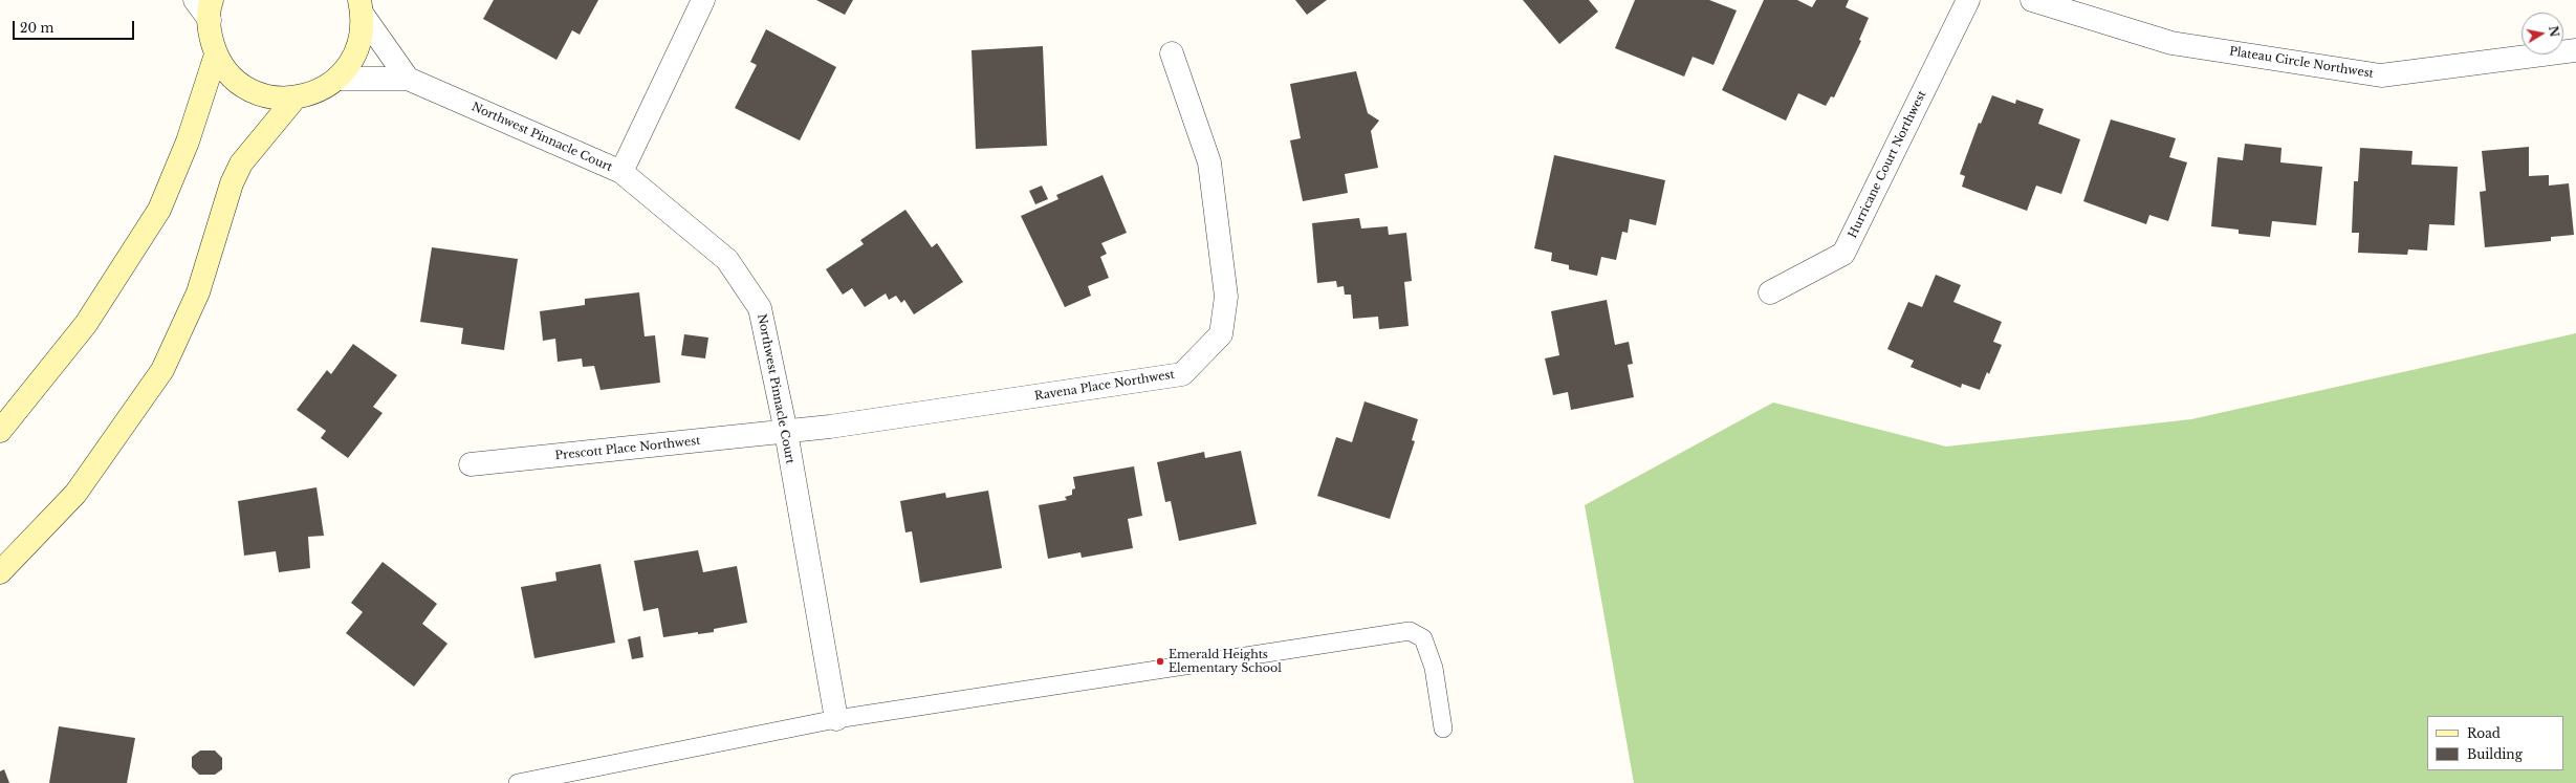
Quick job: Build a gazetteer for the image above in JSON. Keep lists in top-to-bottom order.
{
  "streets": {
    "street": [
      "Plateau Circle Northwest",
      "Northwest Pinnacle Court",
      "Hurricane Court Northwest",
      "Ravena Place Northwest",
      "Prescott Place Northwest"
    ]
  },
  "crossings": [
    ["Northwest Pinnacle Court", "Ravena Place Northwest"],
    ["Northwest Pinnacle Court", "Prescott Place Northwest"],
    ["Ravena Place Northwest", "Prescott Place Northwest"]
  ],
  "places": ["Emerald Heights Elementary School"],
  "legend": ["Road", "Building"],
  "scale_bar": "20 m",
  "north": "right"
}
